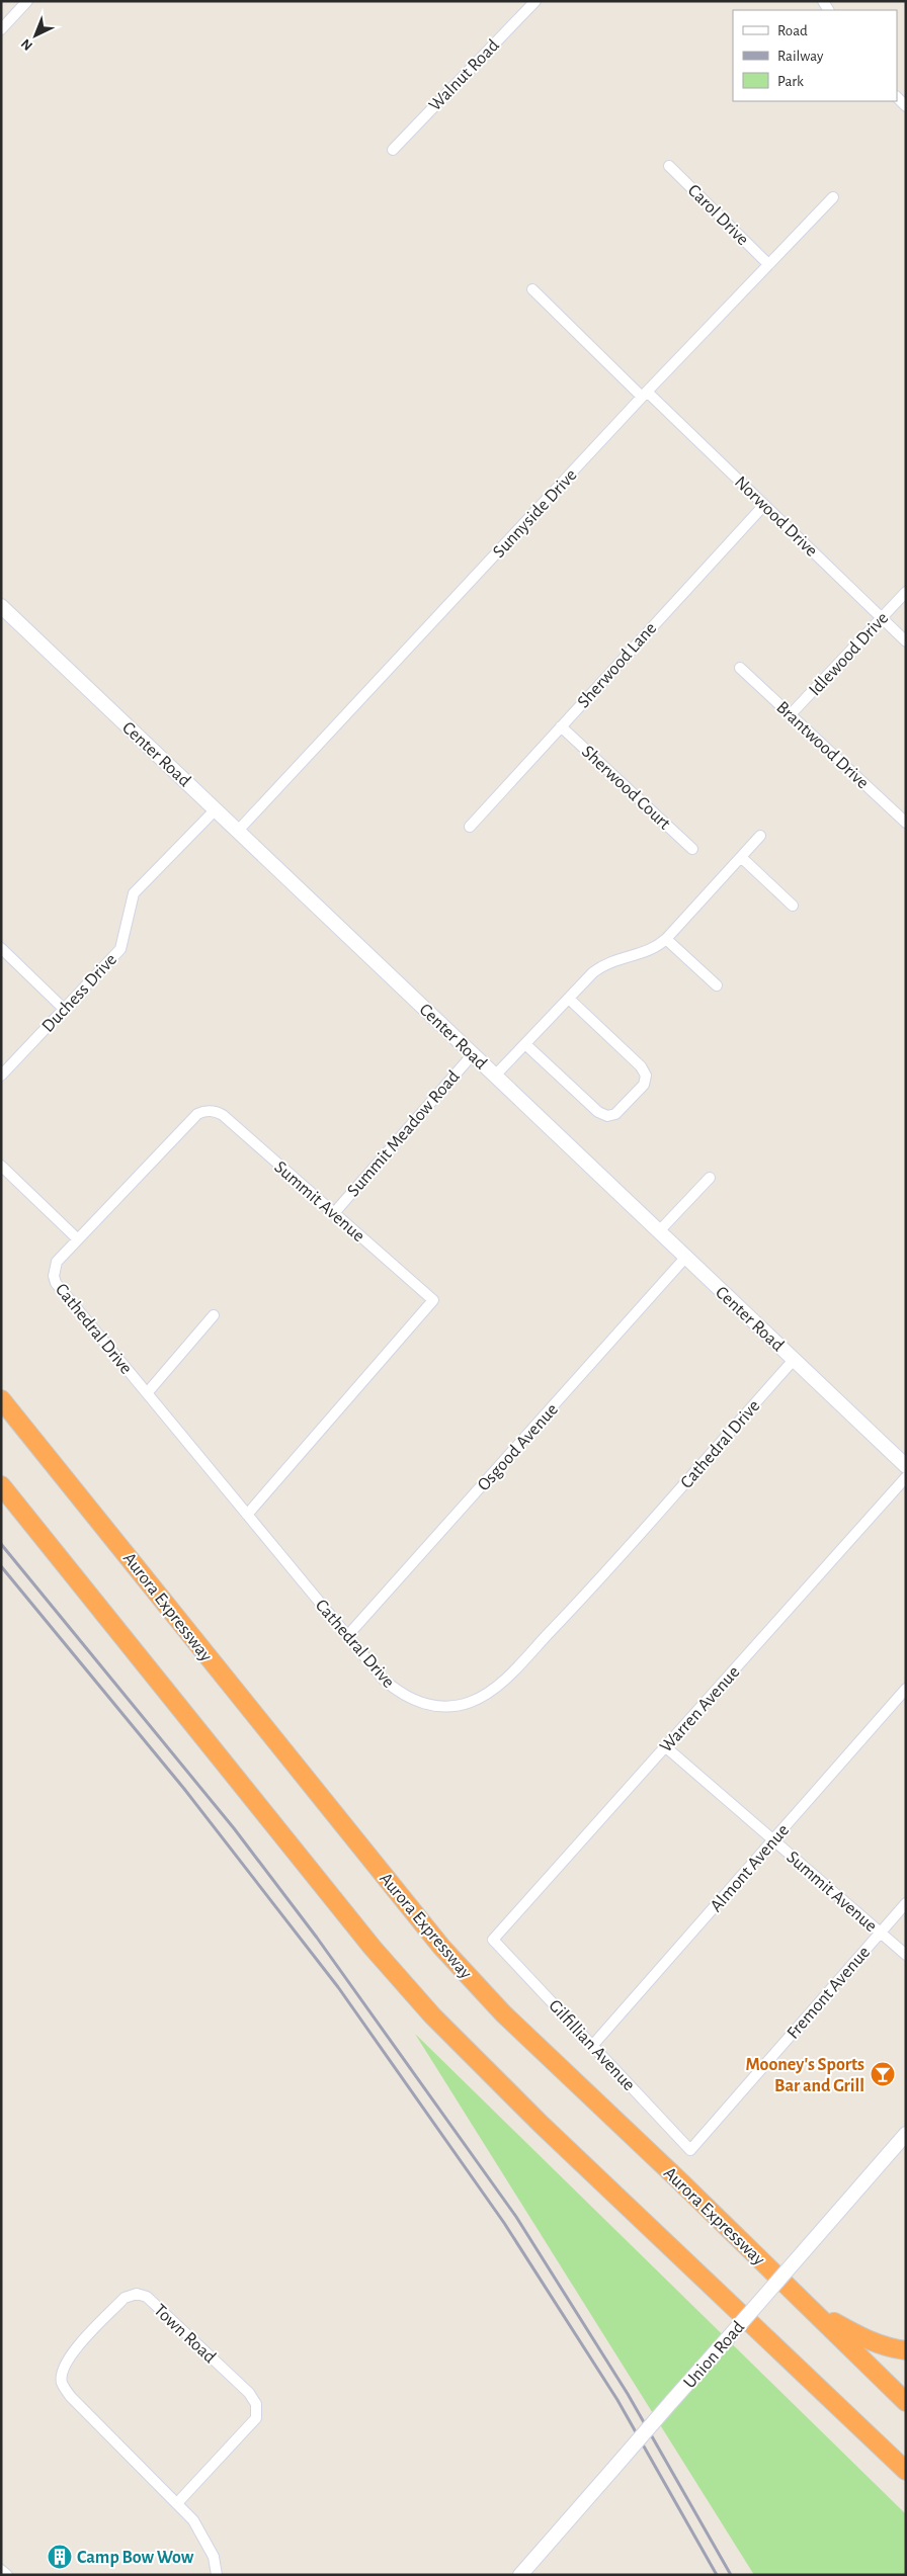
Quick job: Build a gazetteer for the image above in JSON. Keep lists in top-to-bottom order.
{
  "streets": {
    "highway": ["Aurora Expressway"],
    "main road": ["Center Road", "Union Road"],
    "street": [
      "Walnut Road",
      "Carol Drive",
      "Sunnyside Drive",
      "Norwood Drive",
      "Idlewood Drive",
      "Sherwood Lane",
      "Brantwood Drive",
      "Sherwood Court",
      "Duchess Drive",
      "Summit Meadow Road",
      "Summit Avenue",
      "Cathedral Drive",
      "Osgood Avenue",
      "Warren Avenue",
      "Almont Avenue",
      "Fremont Avenue",
      "Gilfillian Avenue",
      "Town Road"
    ]
  },
  "crossings": [
    ["Carol Drive", "Sunnyside Drive"],
    ["Sunnyside Drive", "Norwood Drive"],
    ["Sunnyside Drive", "Center Road"],
    ["Norwood Drive", "Idlewood Drive"],
    ["Norwood Drive", "Sherwood Lane"],
    ["Idlewood Drive", "Brantwood Drive"],
    ["Sherwood Lane", "Sherwood Court"],
    ["Center Road", "Duchess Drive"],
    ["Center Road", "Summit Meadow Road"],
    ["Center Road", "Cathedral Drive"],
    ["Center Road", "Osgood Avenue"],
    ["Summit Meadow Road", "Summit Avenue"],
    ["Summit Avenue", "Cathedral Drive"],
    ["Summit Avenue", "Warren Avenue"],
    ["Summit Avenue", "Almont Avenue"],
    ["Summit Avenue", "Fremont Avenue"],
    ["Cathedral Drive", "Osgood Avenue"],
    ["Warren Avenue", "Gilfillian Avenue"],
    ["Almont Avenue", "Gilfillian Avenue"],
    ["Fremont Avenue", "Gilfillian Avenue"]
  ],
  "places": {
    "bar": ["Mooney's Sports Bar and Grill"],
    "building": ["Camp Bow Wow"]
  },
  "legend": ["Road", "Railway", "Park"],
  "north": "bottom left"
}
